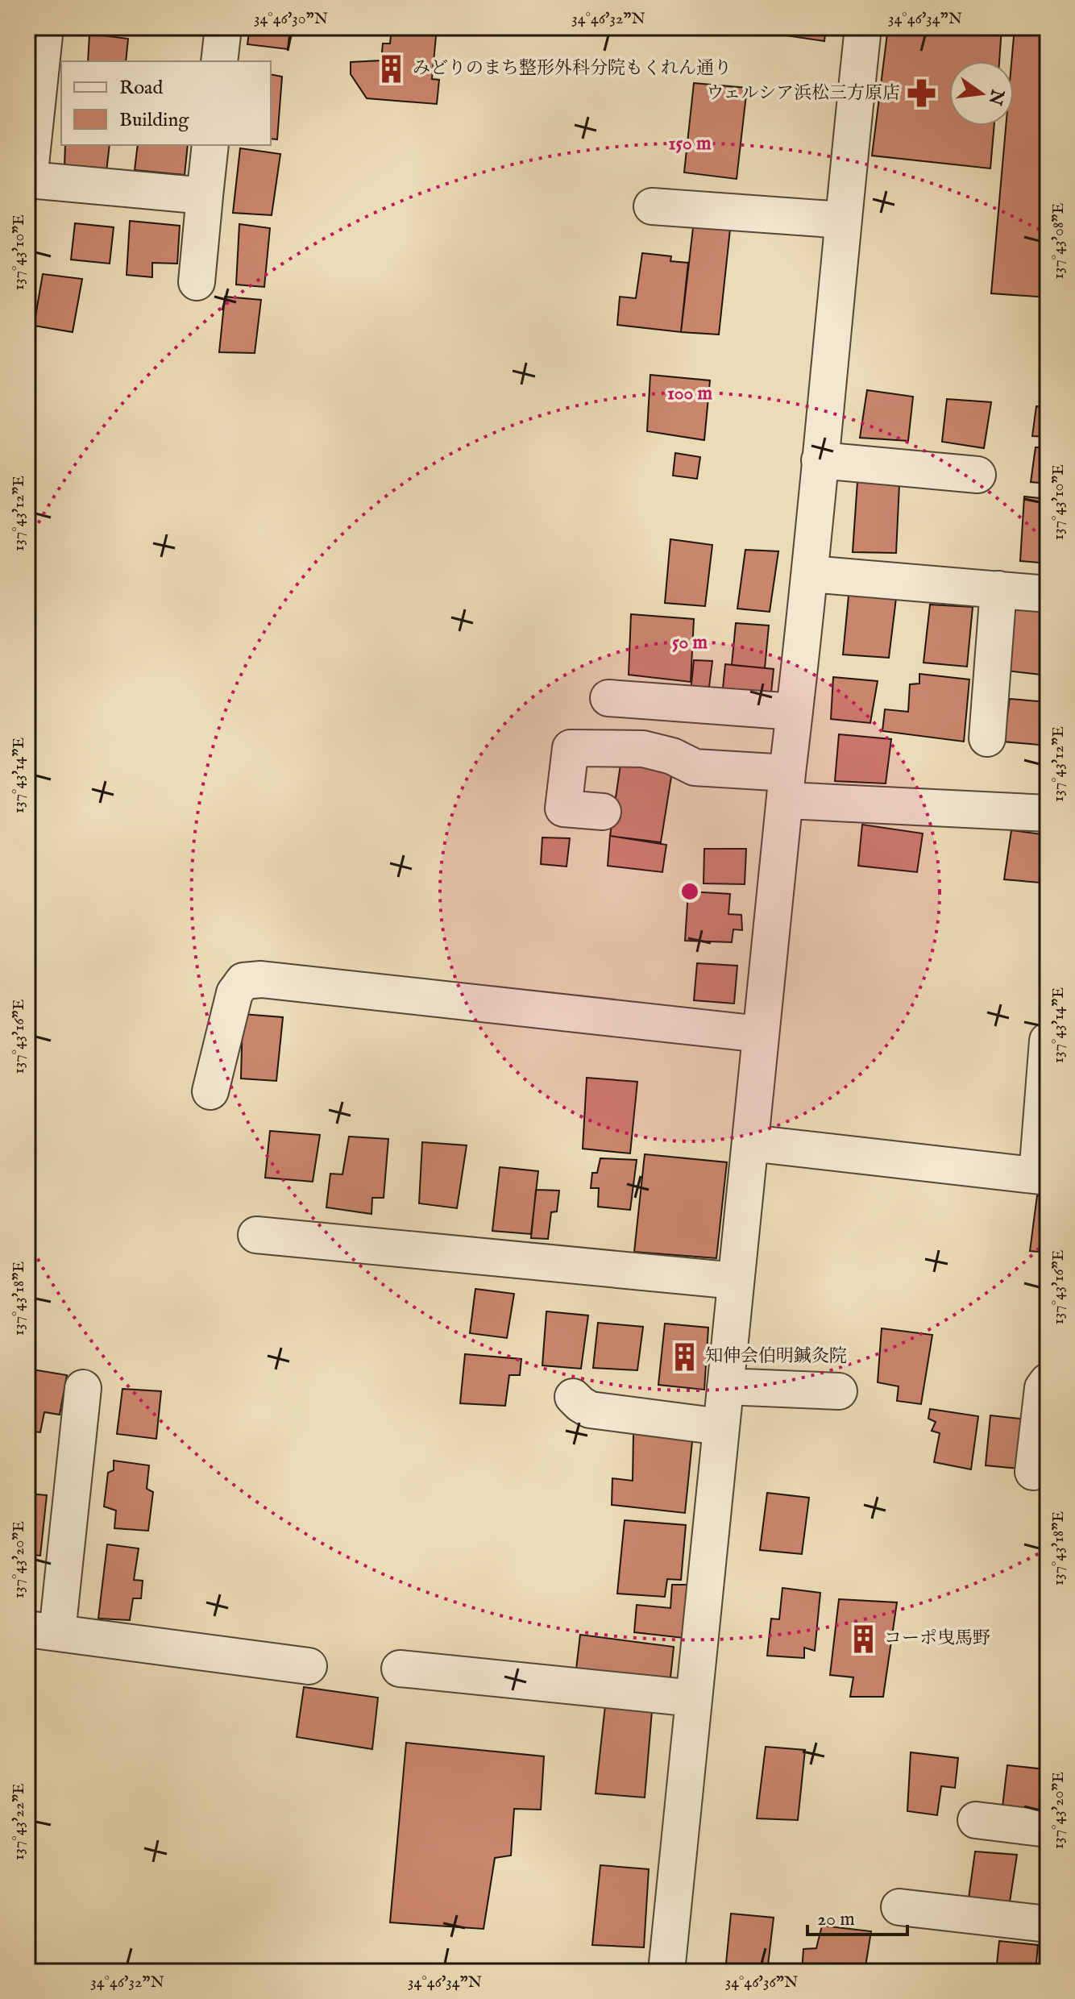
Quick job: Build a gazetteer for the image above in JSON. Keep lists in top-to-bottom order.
{
  "places": {
    "building": ["みどりのまち整形外科分院もくれん通り", "知伸会伯明鍼灸院", "コーポ曳馬野"],
    "pharmacy": ["ウェルシア浜松三方原店"]
  },
  "legend": ["Road", "Building"],
  "scale_bar": "20 m",
  "north": "right",
  "coordinates": [
    "34°46'30\"N",
    "34°46'32\"N",
    "34°46'34\"N",
    "137°43'08\"E",
    "137°43'10\"E",
    "137°43'12\"E",
    "137°43'14\"E",
    "137°43'16\"E",
    "137°43'18\"E",
    "137°43'20\"E",
    "137°43'22\"E",
    "34°46'36\"N"
  ],
  "rings": ["150 m", "100 m", "50 m"]
}
